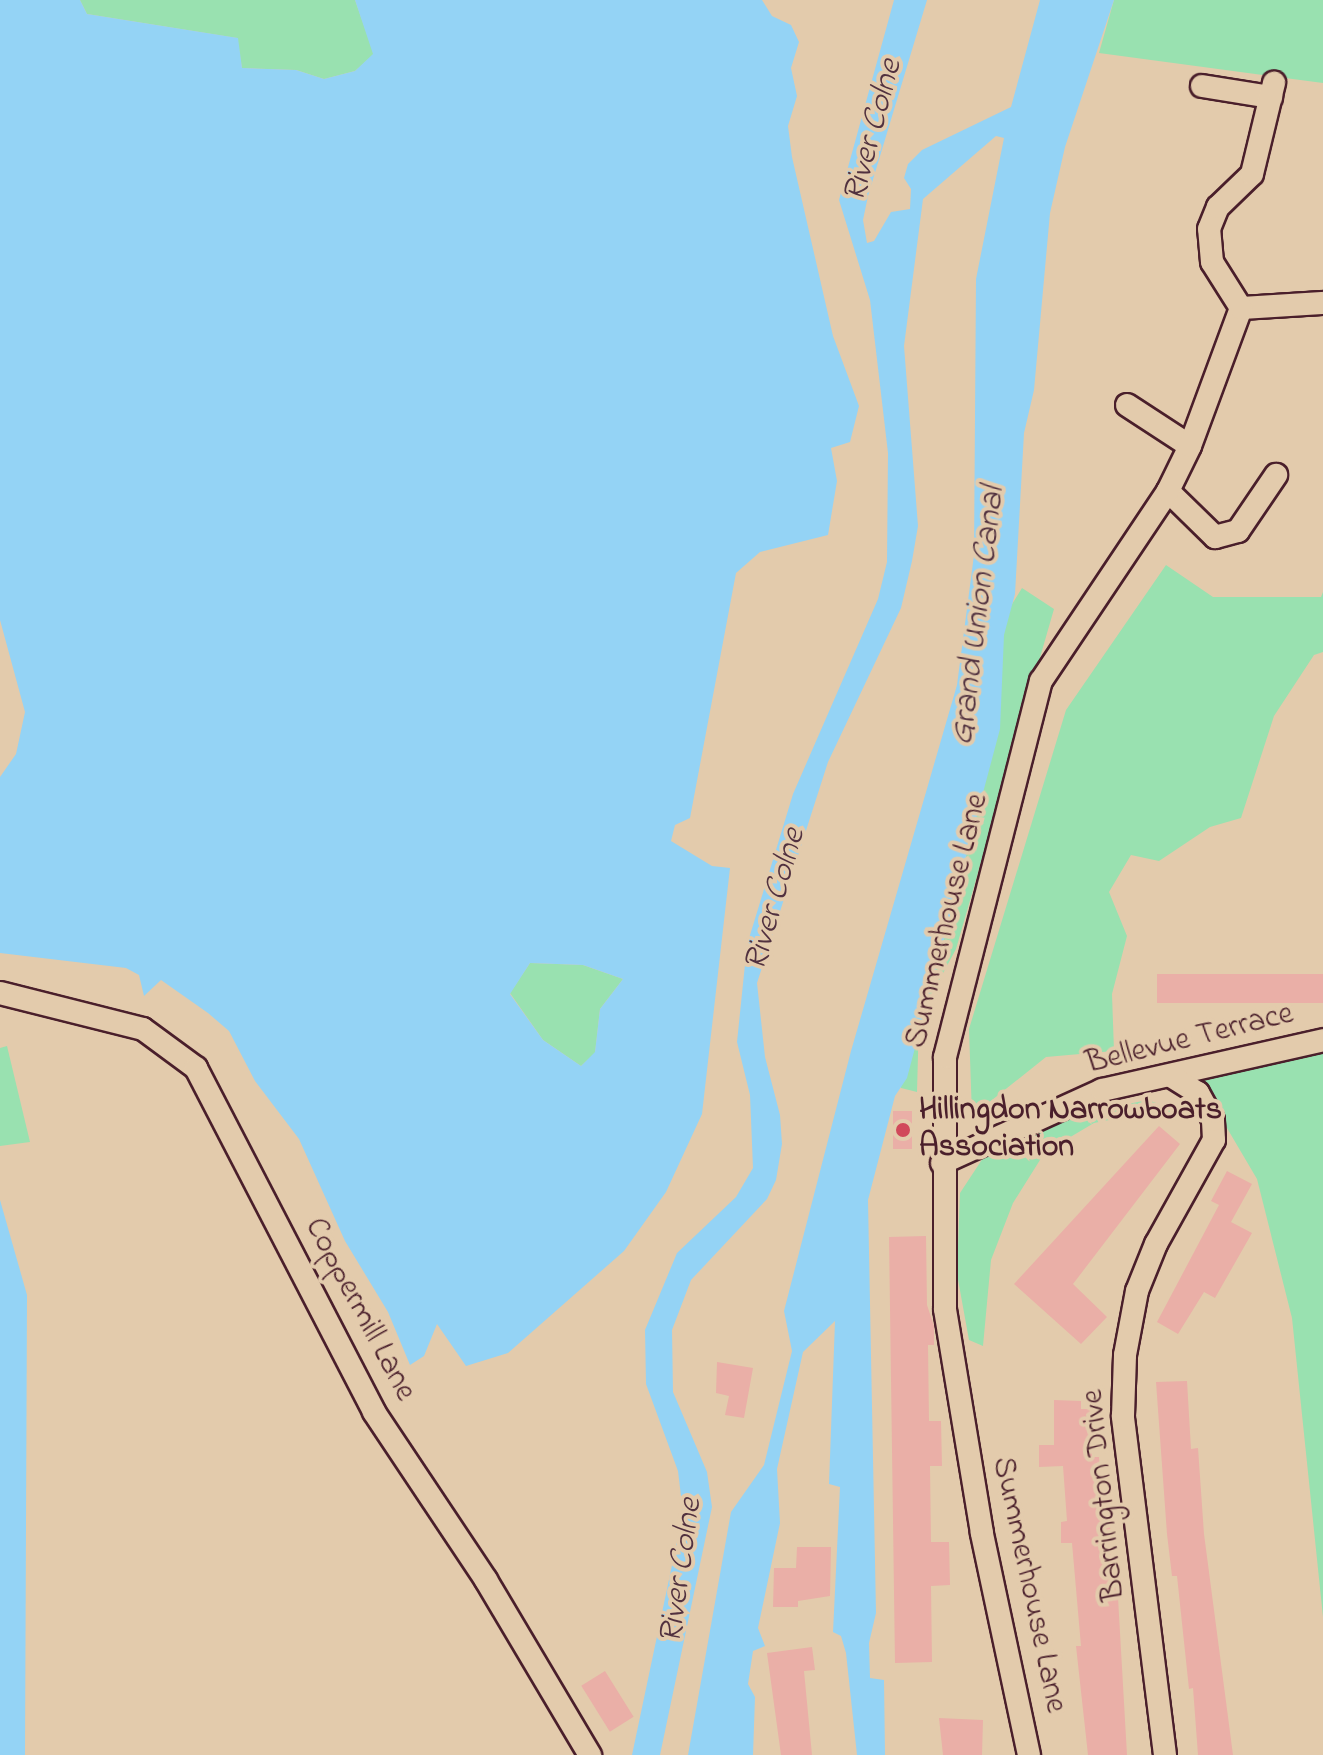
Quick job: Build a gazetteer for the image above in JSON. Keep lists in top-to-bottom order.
{
  "streets": {
    "street": [
      "Summerhouse Lane",
      "Bellevue Terrace",
      "Coppermill Lane",
      "Barrington Drive"
    ]
  },
  "crossings": [
    ["Summerhouse Lane", "Bellevue Terrace"],
    ["Bellevue Terrace", "Barrington Drive"]
  ],
  "water": ["River Colne", "Grand Union Canal"],
  "places": ["Hillingdon Narrowboats Association"]
}
